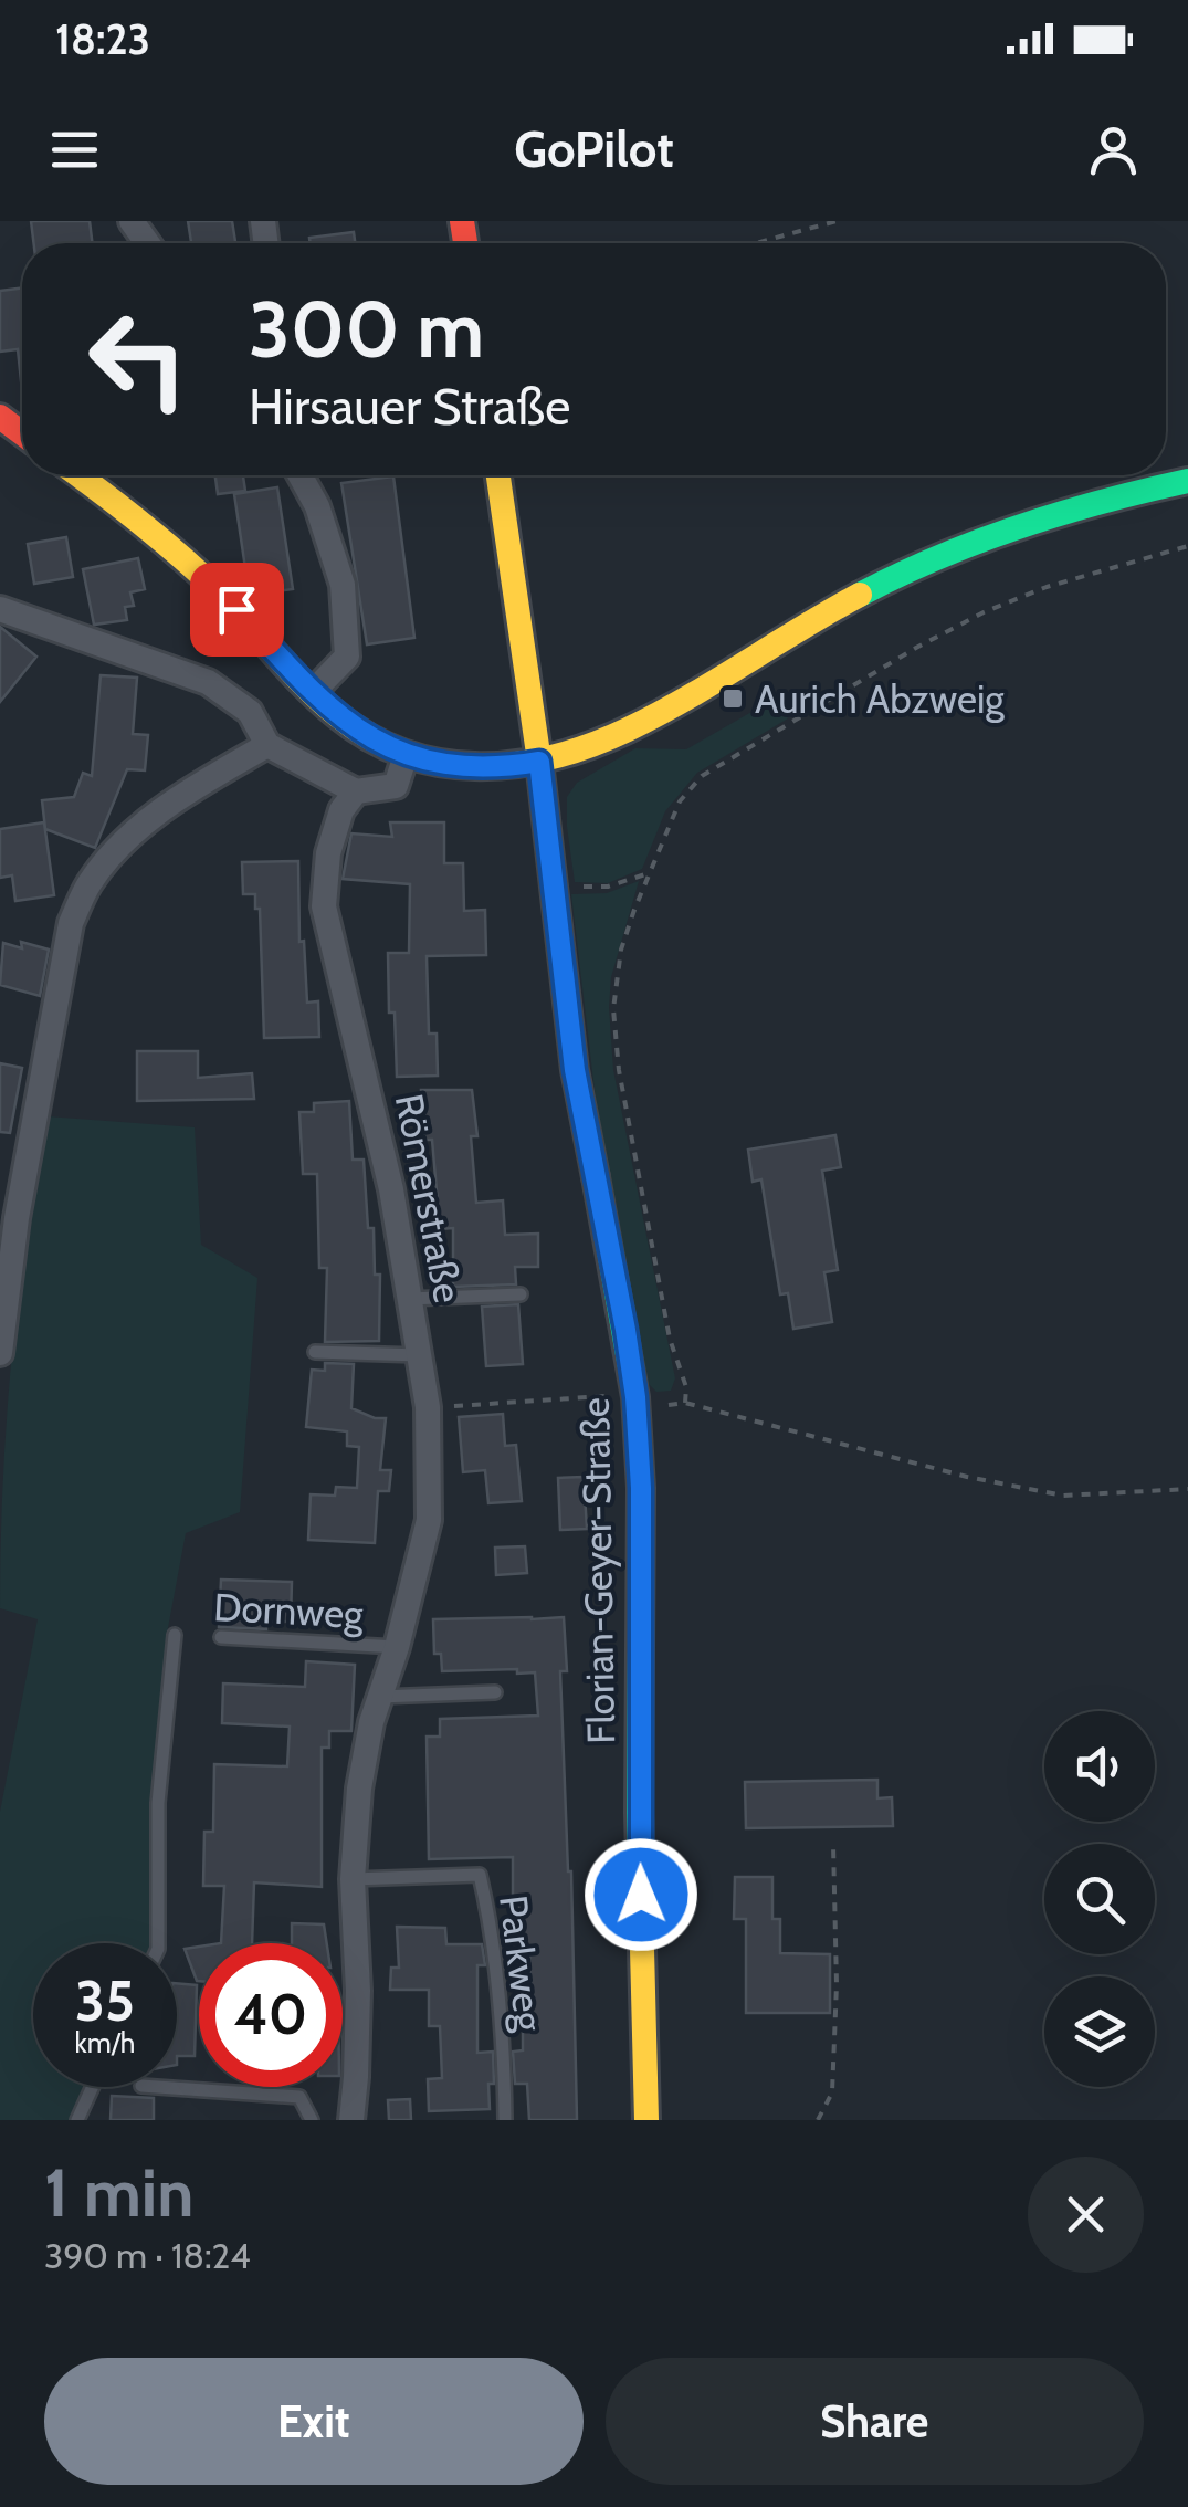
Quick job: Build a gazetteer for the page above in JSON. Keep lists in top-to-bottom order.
{
  "streets": {
    "street": ["Römerstraße", "Florian-Geyer-Straße"],
    "lane": ["Dornweg", "Parkweg"]
  },
  "crossings": [
    ["Römerstraße", "Dornweg"],
    ["Römerstraße", "Parkweg"]
  ],
  "places": {
    "transit": ["Aurich Abzweig"]
  },
  "page": {
    "status": "18:23",
    "header": "GoPilot",
    "turn": ["300 m", "Hirsauer Straße"],
    "speed": "35 km/h",
    "limit": "40",
    "heading": ["1 min", "390 m · 18:24"],
    "buttons": ["Exit", "Share"]
  }
}
